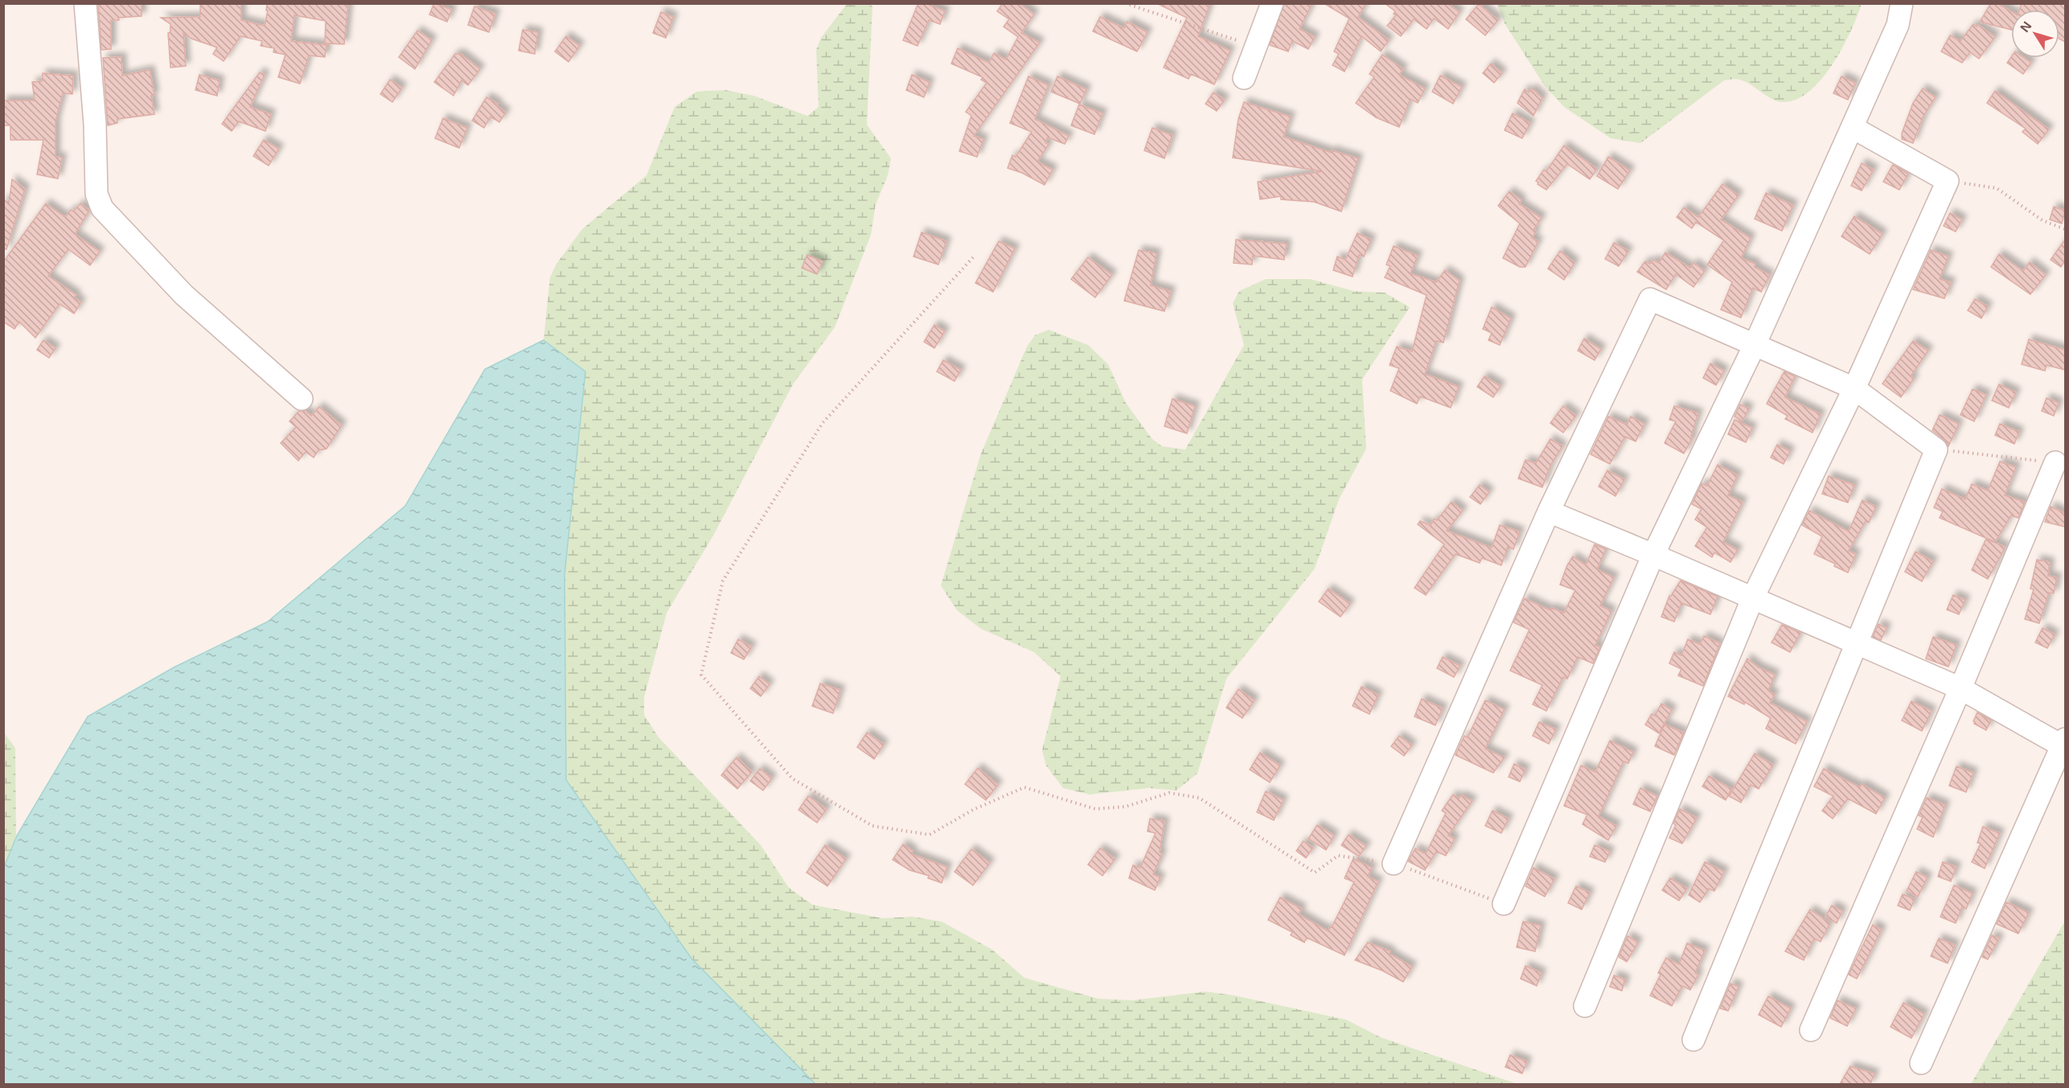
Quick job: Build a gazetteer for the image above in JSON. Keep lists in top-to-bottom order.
{
  "north": "top left"
}
